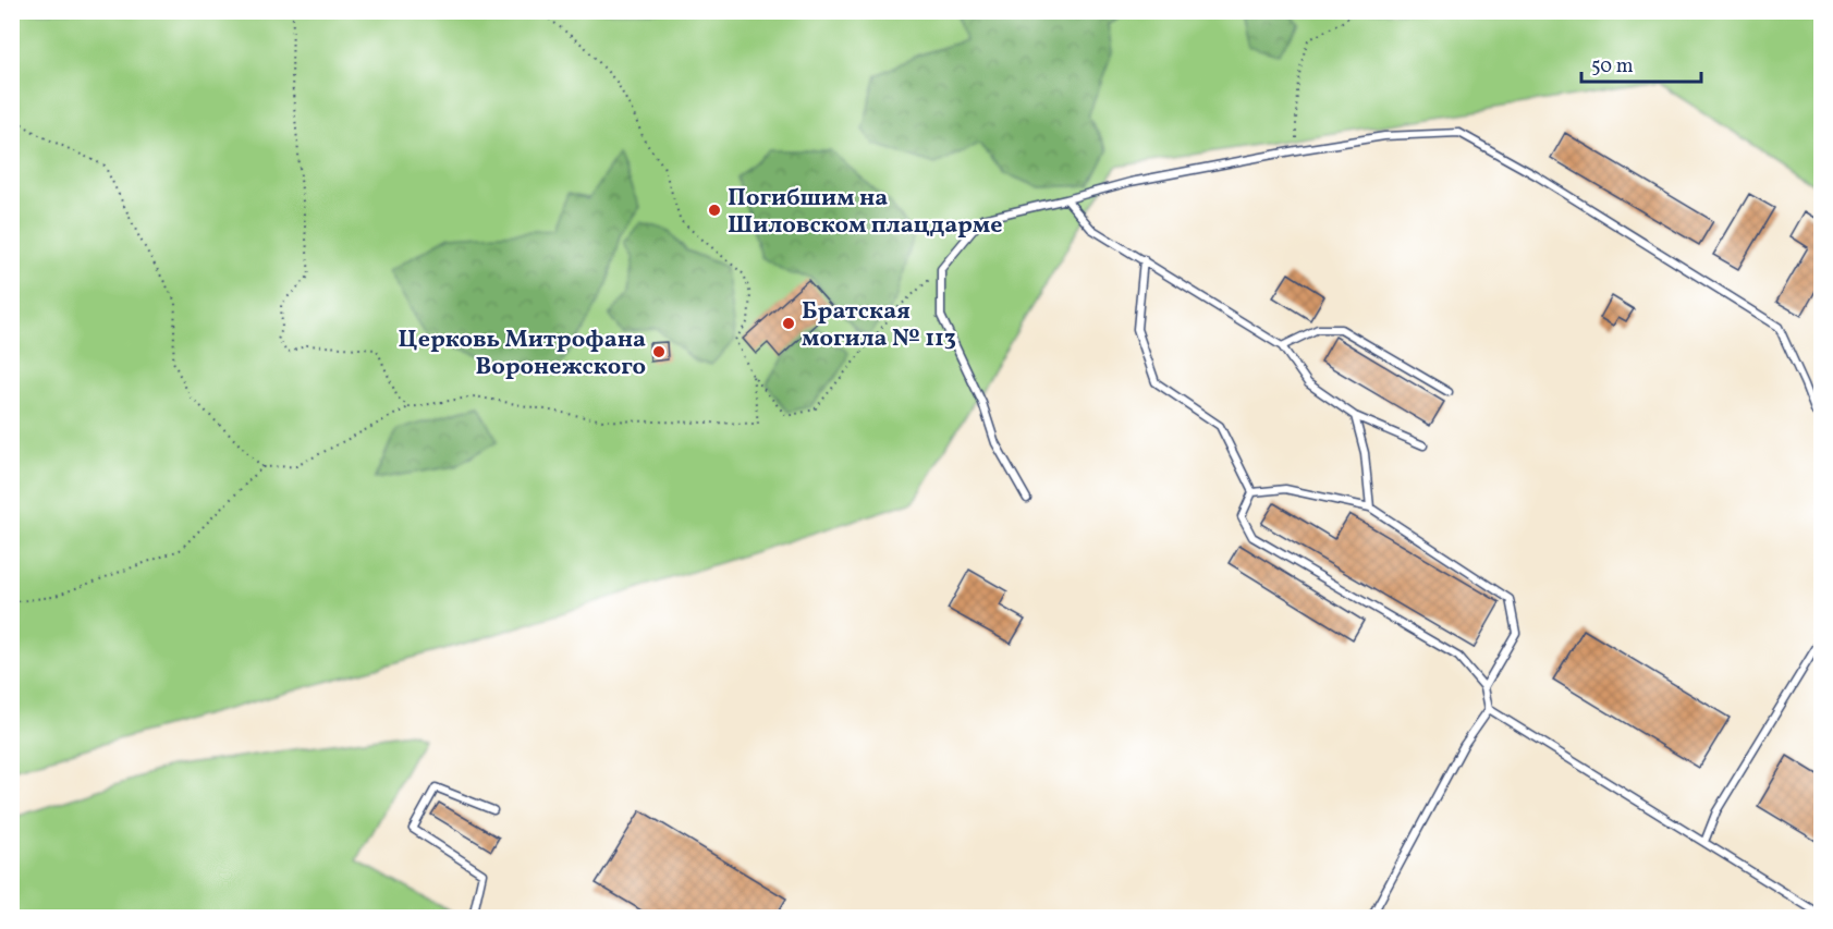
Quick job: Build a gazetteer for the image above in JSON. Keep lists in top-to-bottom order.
{
  "places": ["Погибшим на Шиловском плацдарме", "Братская могила № 113", "Церковь Митрофана Воронежского"],
  "scale_bar": "50 m"
}
